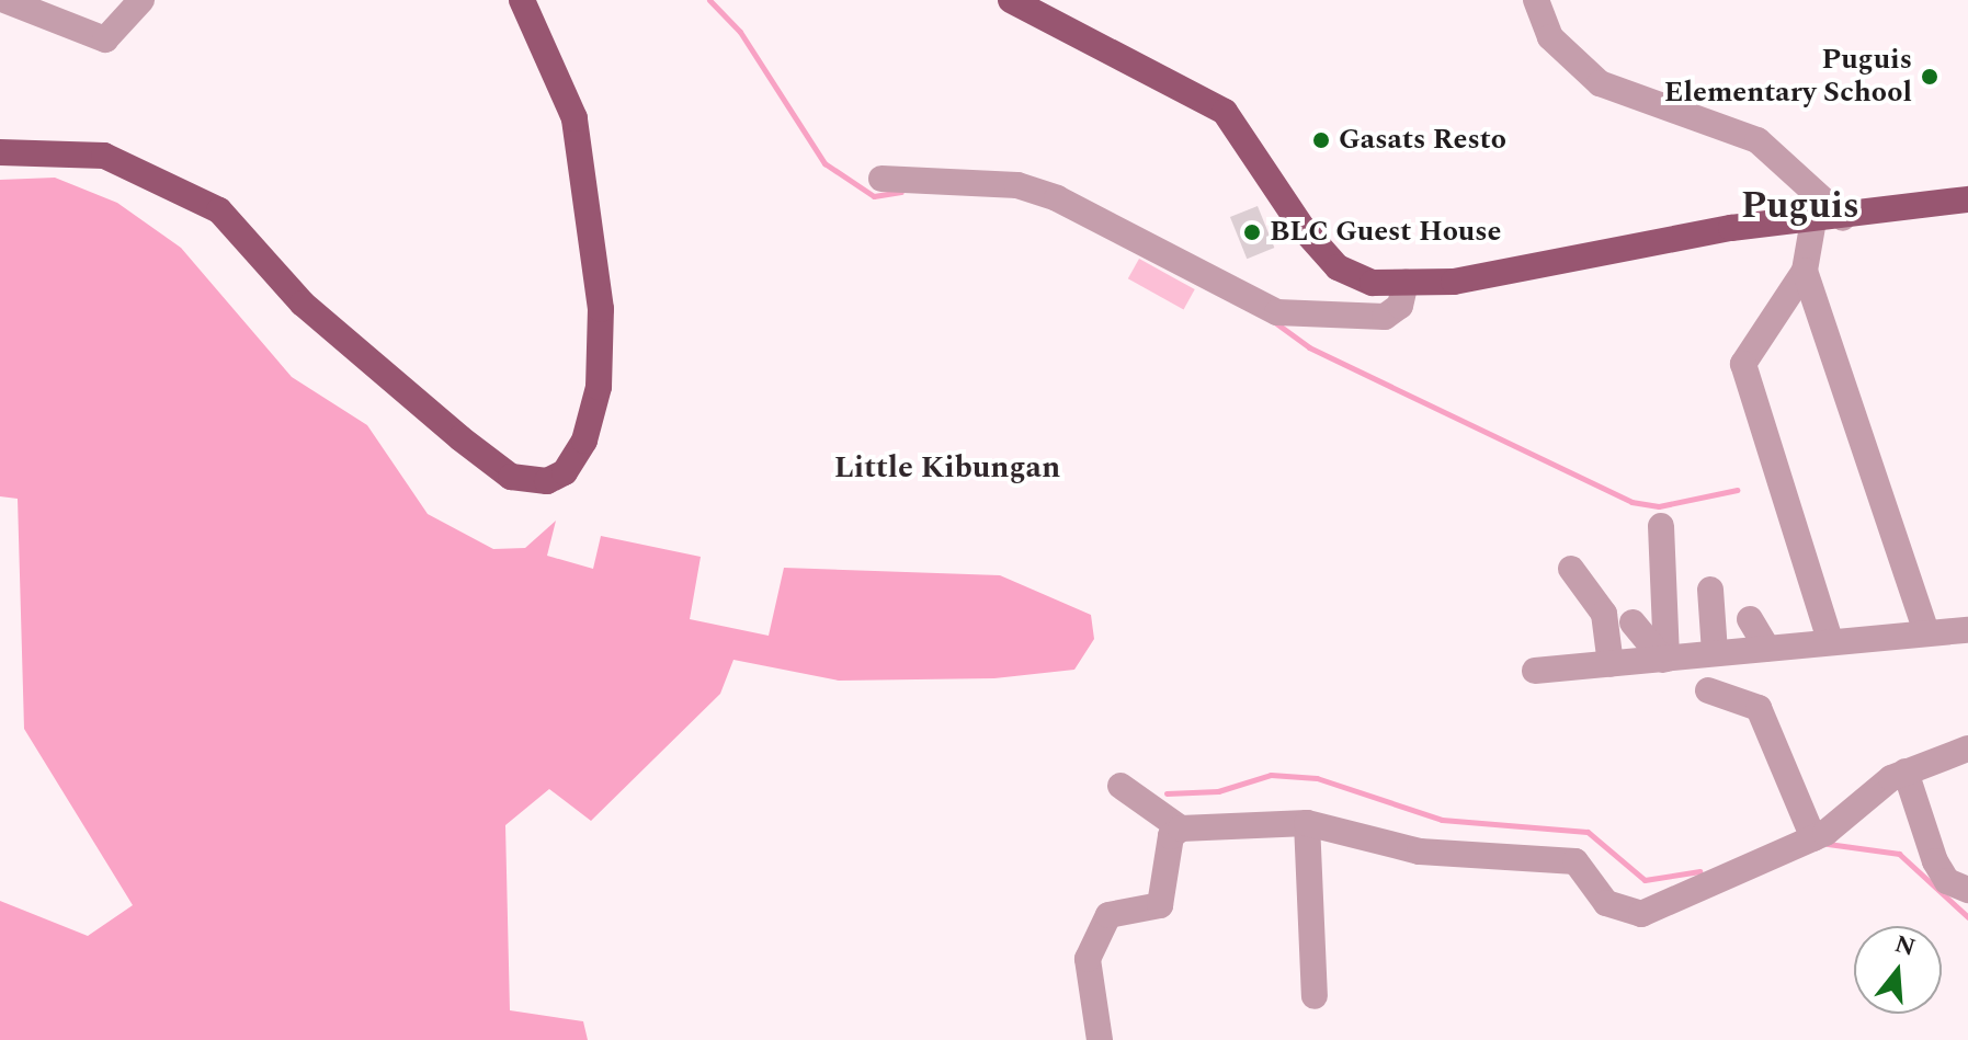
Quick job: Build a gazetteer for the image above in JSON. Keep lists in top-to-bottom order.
{
  "districts": ["Puguis", "Little Kibungan"],
  "places": ["Puguis Elementary School", "Gasats Resto", "BLC Guest House"],
  "north": "top"
}
